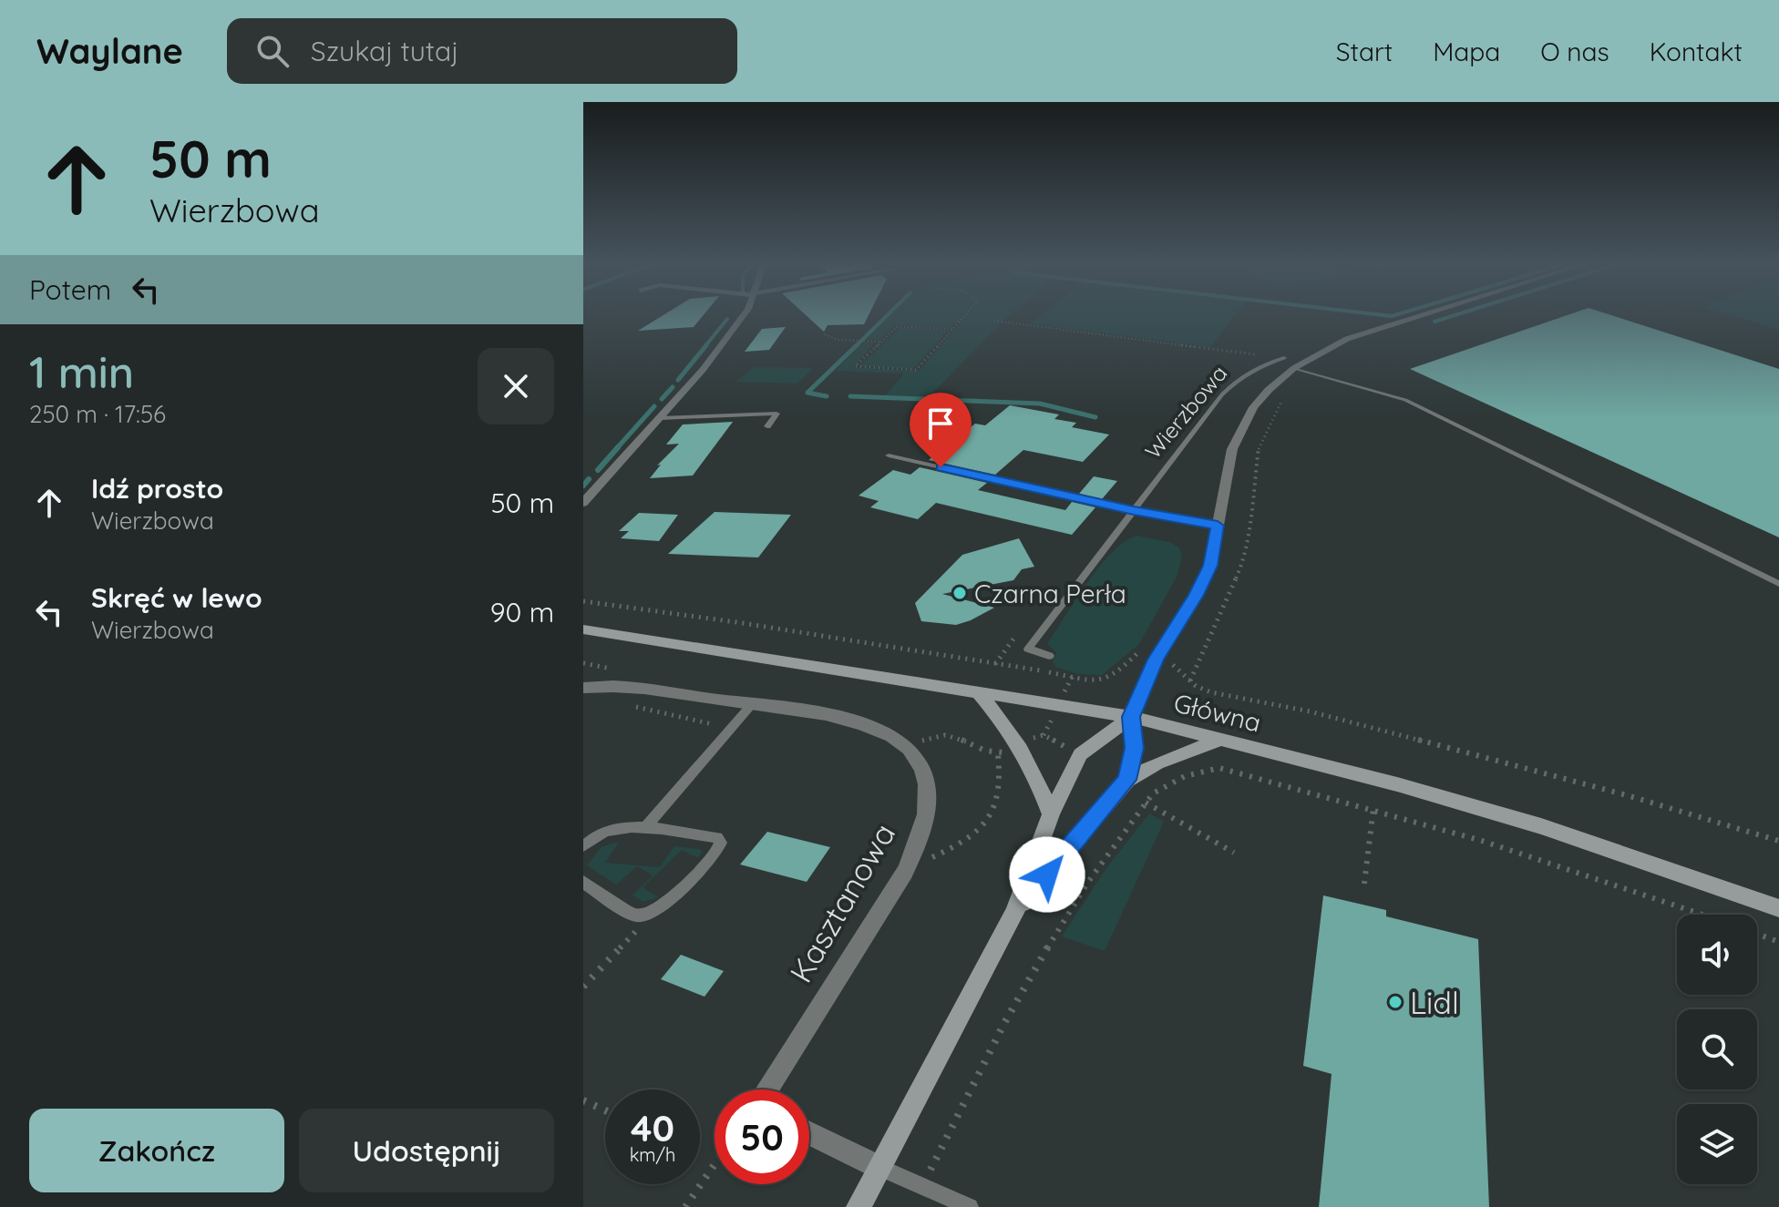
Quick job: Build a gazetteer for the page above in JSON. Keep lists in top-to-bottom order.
{
  "streets": {
    "main road": ["Główna"],
    "street": ["Wierzbowa", "Kasztanowa"]
  },
  "crossings": [
    ["Wierzbowa", "Główna"]
  ],
  "places": ["Czarna Perła", "Lidl"],
  "page": {
    "header": "Waylane",
    "search": "Szukaj tutaj",
    "nav": [
      "Start",
      "Mapa",
      "O nas",
      "Kontakt"
    ],
    "turn": ["50 m", "Wierzbowa"],
    "then": "Potem",
    "heading": ["1 min", "250 m · 17:56"],
    "list": [
      {
        "name": "Idź prosto",
        "note": "Wierzbowa",
        "value": "50 m"
      },
      {
        "name": "Skręć w lewo",
        "note": "Wierzbowa",
        "value": "90 m"
      }
    ],
    "speed": "40 km/h",
    "limit": "50",
    "buttons": ["Zakończ", "Udostępnij"]
  }
}
